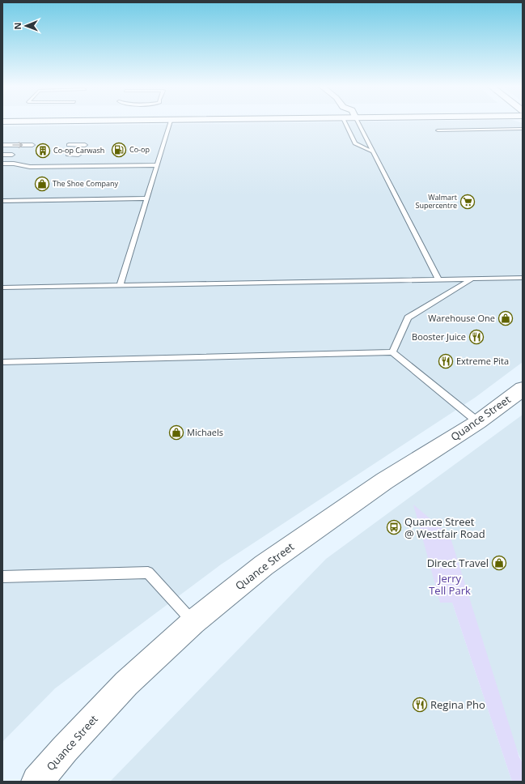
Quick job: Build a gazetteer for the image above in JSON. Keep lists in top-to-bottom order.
{
  "streets": {
    "main road": ["Quance Street"]
  },
  "parks": ["Jerry Tell Park"],
  "places": {
    "fuel station": ["Co-op"],
    "building": ["Co-op Carwash"],
    "shop": [
      "The Shoe Company",
      "Warehouse One",
      "Michaels",
      "Direct Travel"
    ],
    "supermarket": ["Walmart Supercentre"],
    "restaurant": ["Booster Juice", "Extreme Pita", "Regina Pho"],
    "bus stop": ["Quance Street @ Westfair Road"]
  },
  "north": "left"
}
